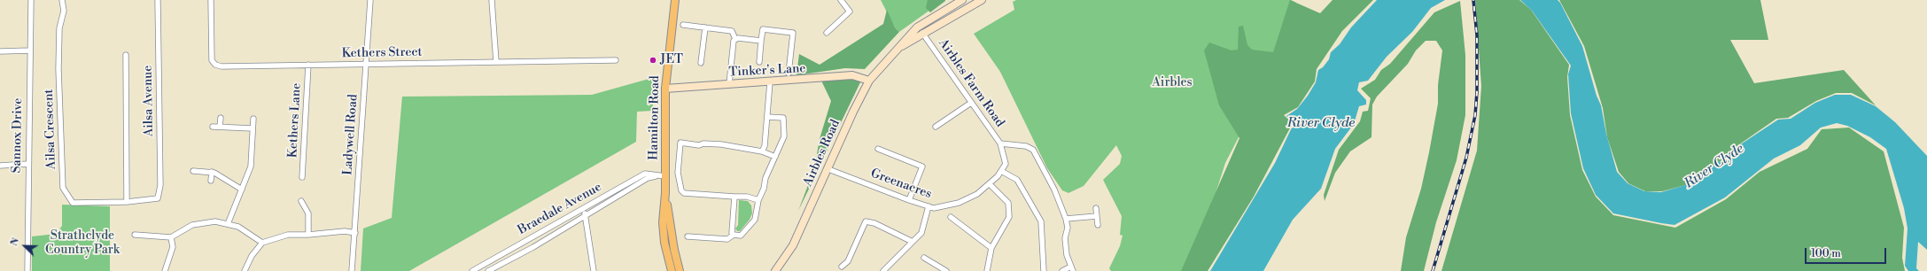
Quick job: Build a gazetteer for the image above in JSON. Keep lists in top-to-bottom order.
{
  "streets": {
    "main road": ["Tinker's Lane", "Hamilton Road", "Airbles Road"],
    "street": [
      "Kethers Street",
      "Airbles Farm Road",
      "Ailsa Avenue",
      "Kethers Lane",
      "Ailsa Crescent",
      "Ladywell Road",
      "Sannox Drive",
      "Greenacres",
      "Braedale Avenue"
    ]
  },
  "crossings": [
    ["Kethers Street", "Kethers Lane"],
    ["Kethers Street", "Ladywell Road"],
    ["Tinker's Lane", "Hamilton Road"],
    ["Tinker's Lane", "Airbles Road"],
    ["Airbles Farm Road", "Airbles Road"],
    ["Airbles Farm Road", "Greenacres"],
    ["Ailsa Avenue", "Ailsa Crescent"],
    ["Hamilton Road", "Braedale Avenue"],
    ["Airbles Road", "Greenacres"]
  ],
  "water": ["River Clyde"],
  "parks": ["Airbles", "Strathclyde Country Park"],
  "places": ["JET"],
  "scale_bar": "100 m",
  "north": "top left"
}
